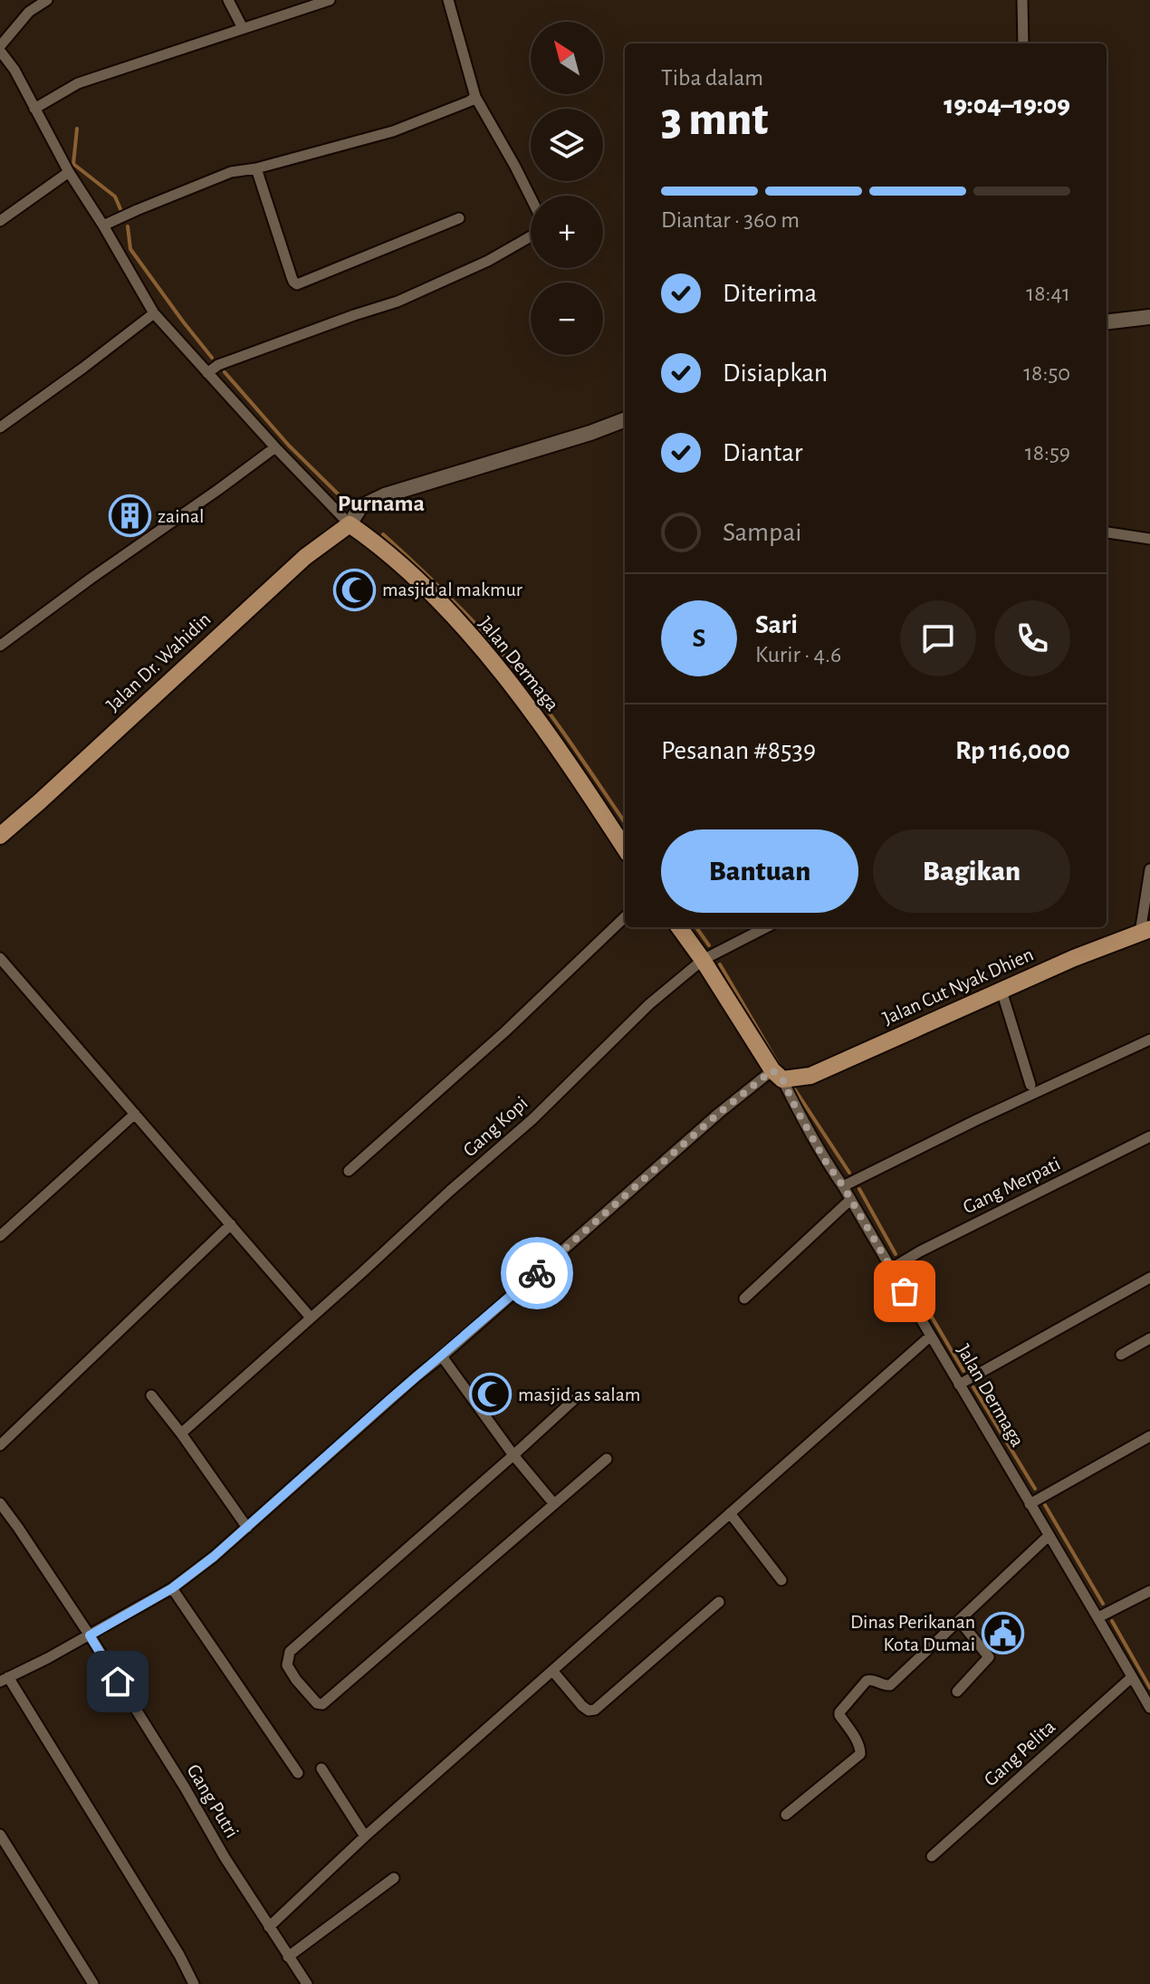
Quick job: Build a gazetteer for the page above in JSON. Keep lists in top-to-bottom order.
{
  "streets": {
    "main road": ["Jalan Dr. Wahidin", "Jalan Dermaga", "Jalan Cut Nyak Dhien"],
    "street": [
      "Gang Kopi",
      "Gang Merpati",
      "Gang Pelita",
      "Gang Putri"
    ]
  },
  "crossings": [
    ["Jalan Dr. Wahidin", "Jalan Dermaga"],
    ["Jalan Dermaga", "Jalan Cut Nyak Dhien"],
    ["Jalan Dermaga", "Gang Kopi"],
    ["Jalan Dermaga", "Gang Merpati"],
    ["Jalan Dermaga", "Gang Pelita"]
  ],
  "districts": ["Purnama"],
  "places": {
    "building": ["zainal"],
    "mosque": ["masjid al makmur", "masjid as salam"],
    "public building": ["Dinas Perikanan Kota Dumai"]
  },
  "north": "top left",
  "page": {
    "map_buttons": ["+", "−"],
    "heading": ["3 mnt", "Tiba dalam", "19:04–19:09"],
    "panel": [
      "Sari",
      "Kurir · 4.6",
      "Pesanan #8539",
      "Rp 116,000"
    ],
    "bar": "Diantar · 360 m",
    "list": [
      ["Diterima", "18:41"],
      ["Disiapkan", "18:50"],
      ["Diantar", "18:59"],
      "Sampai"
    ],
    "round": "S",
    "buttons": ["Bantuan", "Bagikan"]
  }
}
